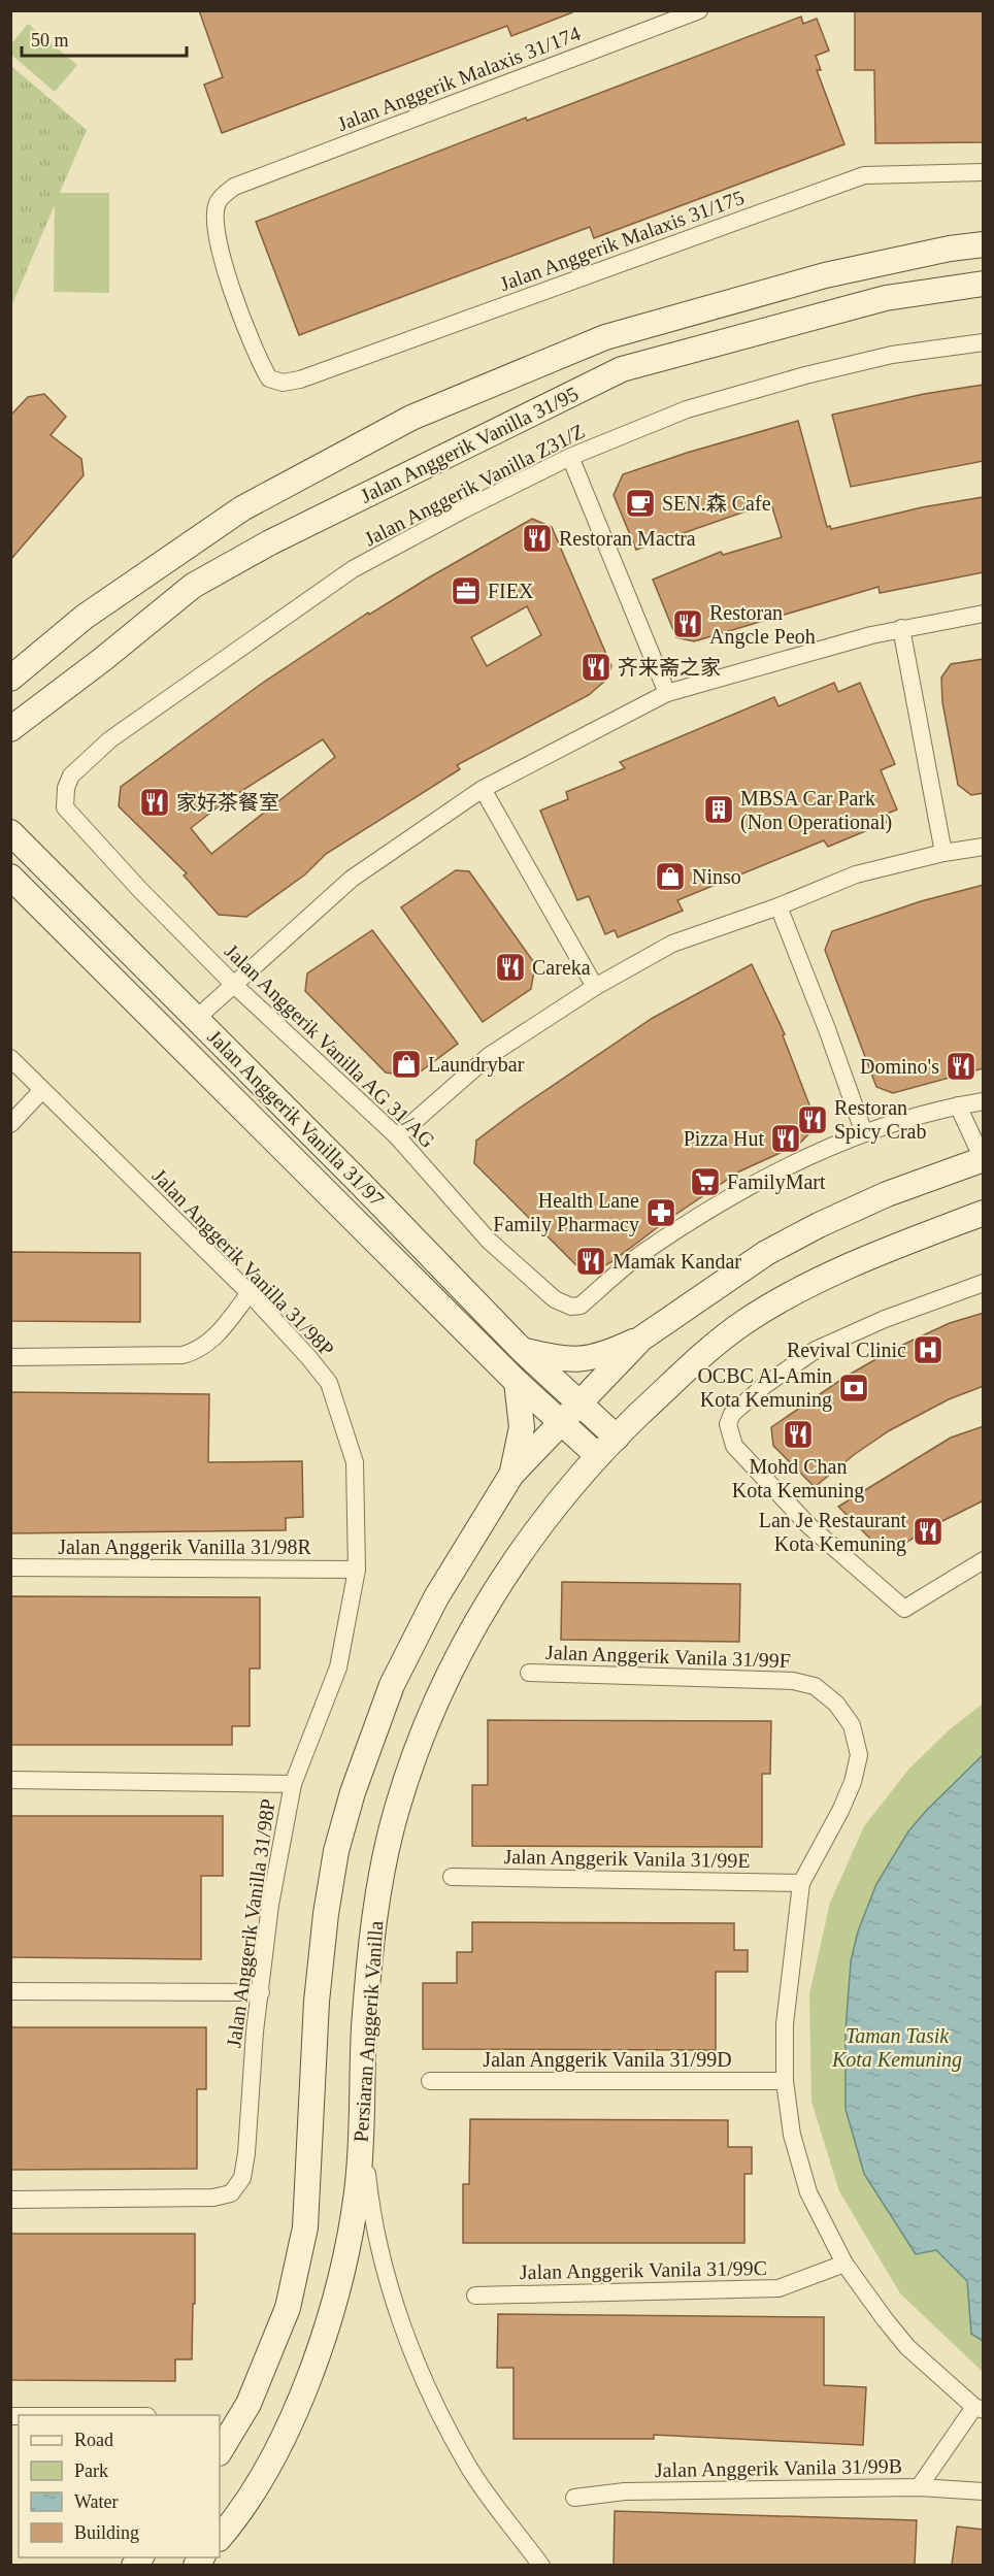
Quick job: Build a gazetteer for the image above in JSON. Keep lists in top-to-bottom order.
{
  "streets": {
    "street": [
      "Jalan Anggerik Malaxis 31/174",
      "Jalan Anggerik Malaxis 31/175",
      "Jalan Anggerik Vanilla 31/95",
      "Jalan Anggerik Vanilla Z31/Z",
      "Jalan Anggerik Vanilla AG 31/AG",
      "Jalan Anggerik Vanilla 31/97",
      "Jalan Anggerik Vanilla 31/98P",
      "Jalan Anggerik Vanilla 31/98R",
      "Jalan Anggerik Vanila 31/99F",
      "Jalan Anggerik Vanila 31/99E",
      "Persiaran Anggerik Vanilla",
      "Jalan Anggerik Vanila 31/99D",
      "Jalan Anggerik Vanila 31/99C",
      "Jalan Anggerik Vanila 31/99B"
    ]
  },
  "crossings": [
    ["Jalan Anggerik Malaxis 31/174", "Jalan Anggerik Malaxis 31/175"],
    ["Jalan Anggerik Vanilla Z31/Z", "Jalan Anggerik Vanilla AG 31/AG"],
    ["Jalan Anggerik Vanilla 31/97", "Persiaran Anggerik Vanilla"],
    ["Jalan Anggerik Vanilla 31/98P", "Jalan Anggerik Vanilla 31/98R"],
    ["Jalan Anggerik Vanila 31/99F", "Jalan Anggerik Vanila 31/99E"]
  ],
  "parks": ["Taman Tasik Kota Kemuning"],
  "places": {
    "cafe": ["SEN.森 Cafe"],
    "restaurant": [
      "Restoran Mactra",
      "Restoran Angcle Peoh",
      "齐来斋之家",
      "家好茶餐室",
      "Careka",
      "Domino's",
      "Restoran Spicy Crab",
      "Pizza Hut",
      "Mamak Kandar",
      "Mohd Chan Kota Kemuning",
      "Lan Je Restaurant Kota Kemuning"
    ],
    "office": ["FIEX"],
    "building": ["MBSA Car Park (Non Operational)"],
    "shop": ["Ninso", "Laundrybar"],
    "supermarket": ["FamilyMart"],
    "pharmacy": ["Health Lane Family Pharmacy"],
    "hospital": ["Revival Clinic"],
    "bank": ["OCBC Al-Amin Kota Kemuning"]
  },
  "legend": [
    "Road",
    "Park",
    "Water",
    "Building"
  ],
  "scale_bar": "50 m"
}
